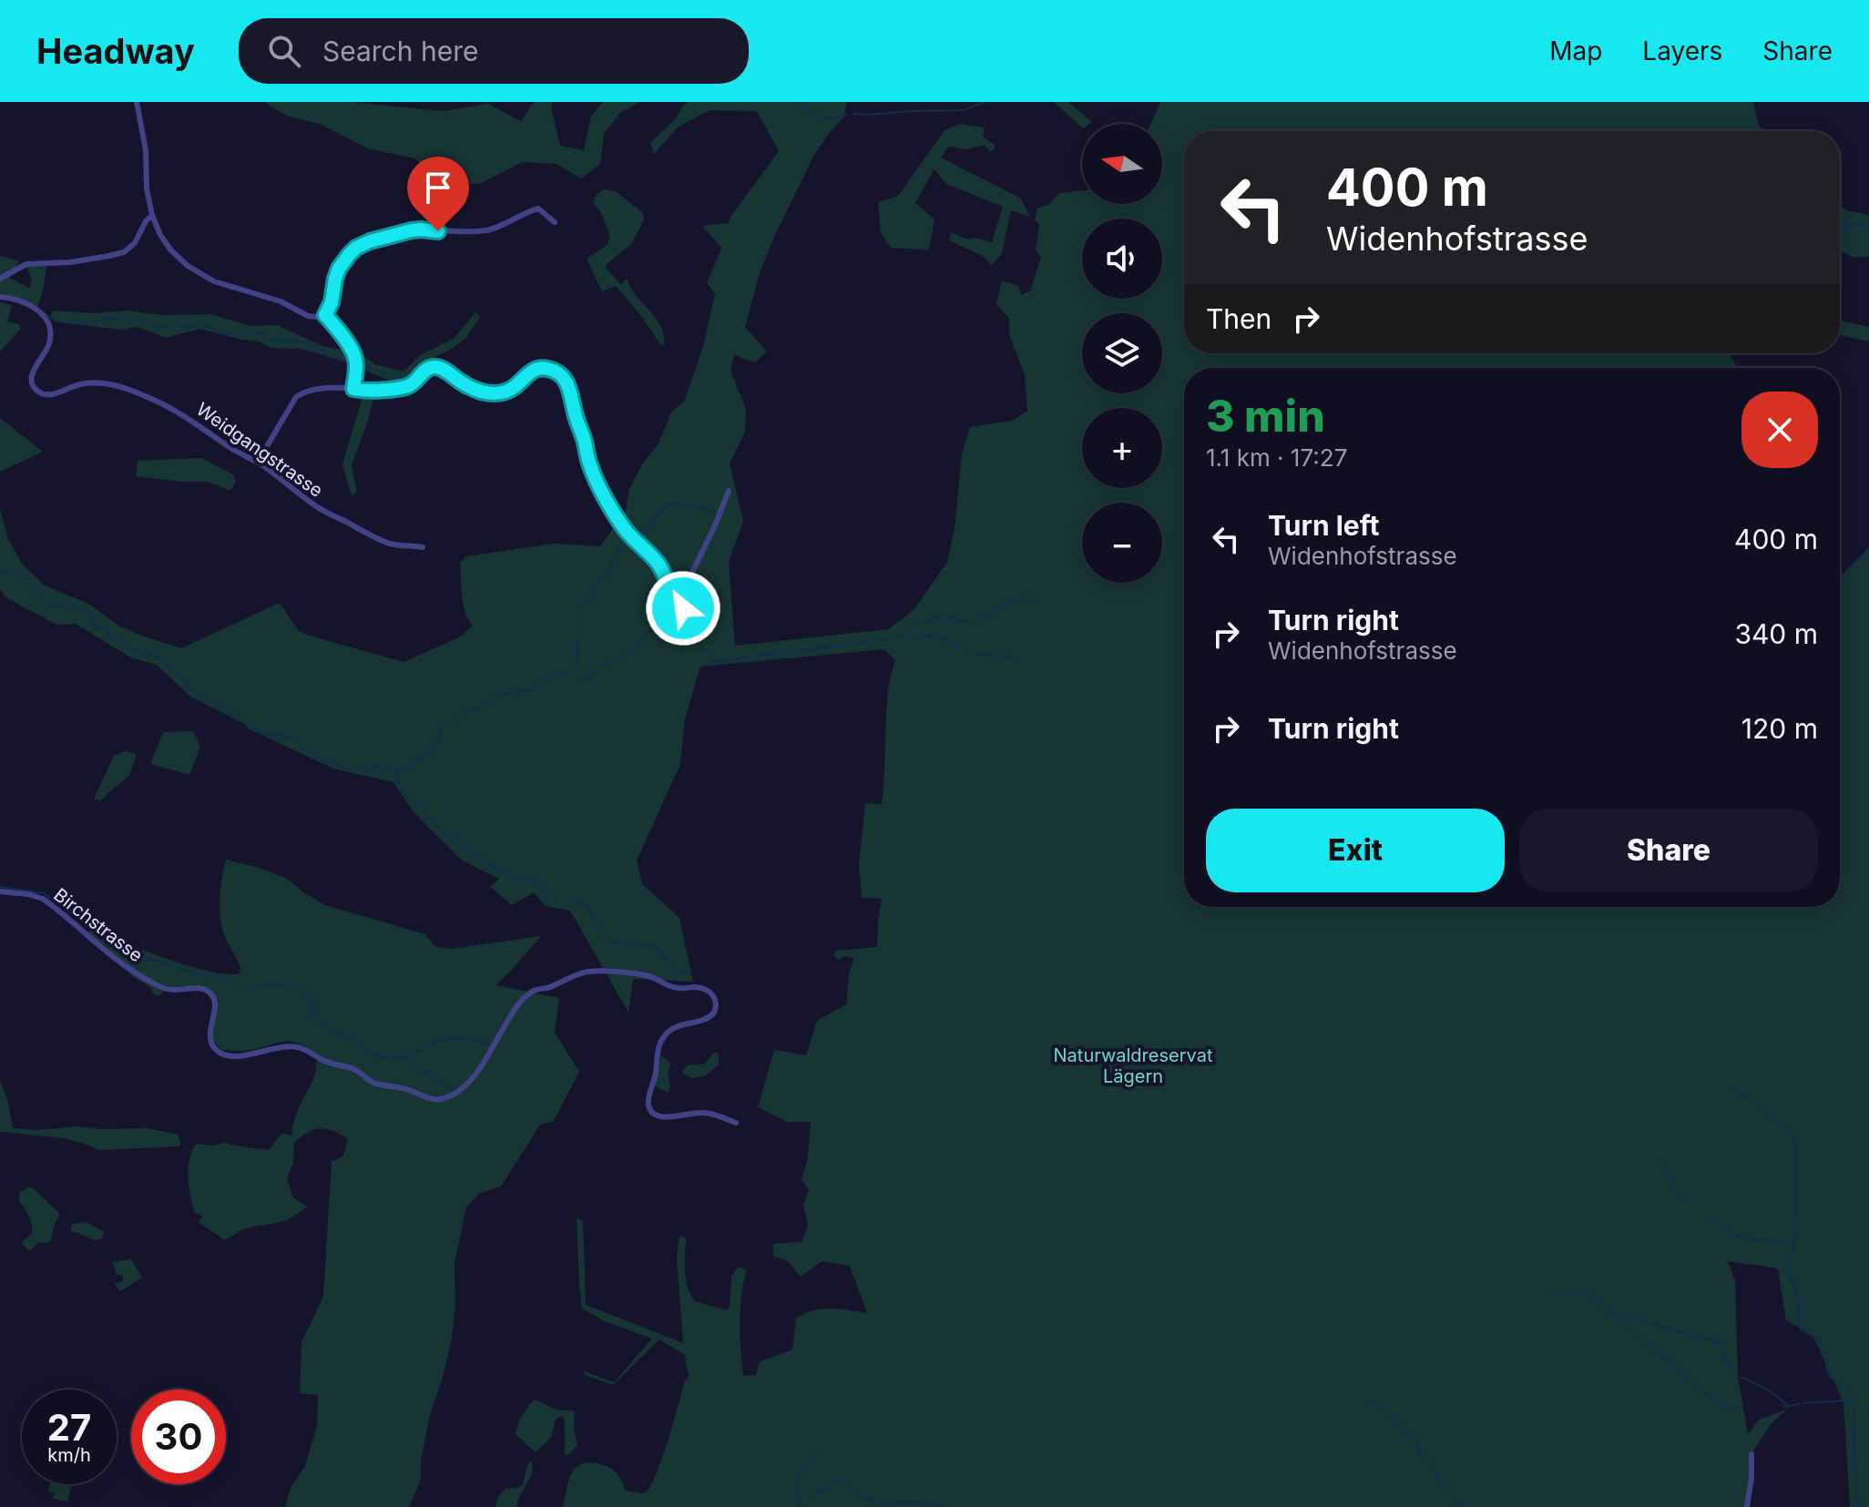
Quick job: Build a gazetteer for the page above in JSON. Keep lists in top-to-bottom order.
{
  "streets": {
    "street": ["Weidgangstrasse", "Birchstrasse"]
  },
  "parks": ["Naturwaldreservat Lägern"],
  "north": "left",
  "page": {
    "header": "Headway",
    "search": "Search here",
    "nav": ["Map", "Layers", "Share"],
    "map_buttons": ["+", "−"],
    "turn": ["400 m", "Widenhofstrasse"],
    "then": "Then",
    "heading": ["3 min", "1.1 km · 17:27"],
    "list": [
      {
        "name": "Turn left",
        "note": "Widenhofstrasse",
        "value": "400 m"
      },
      {
        "name": "Turn right",
        "note": "Widenhofstrasse",
        "value": "340 m"
      },
      {
        "name": "Turn right",
        "value": "120 m"
      }
    ],
    "buttons": ["Exit", "Share"],
    "speed": "27 km/h",
    "limit": "30"
  }
}
